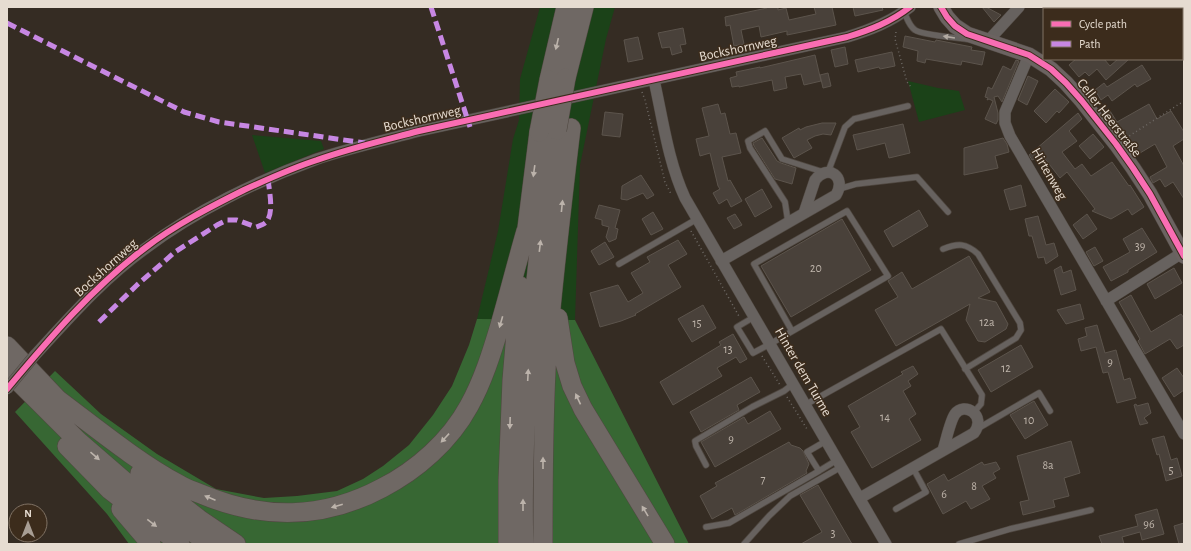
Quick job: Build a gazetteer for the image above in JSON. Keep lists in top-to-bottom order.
{
  "streets": {
    "main road": ["Celler Heerstraße"],
    "street": ["Bockshornweg", "Hirtenweg", "Hinter dem Turme"]
  },
  "crossings": [
    ["Bockshornweg", "Hinter dem Turme"],
    ["Celler Heerstraße", "Hirtenweg"]
  ],
  "house_numbers": [
    "39",
    "20",
    "12a",
    "15",
    "13",
    "9",
    "12",
    "14",
    "10",
    "9",
    "8a",
    "5",
    "7",
    "8",
    "6",
    "96",
    "3"
  ],
  "legend": ["Cycle path", "Path"],
  "north": "top"
}
